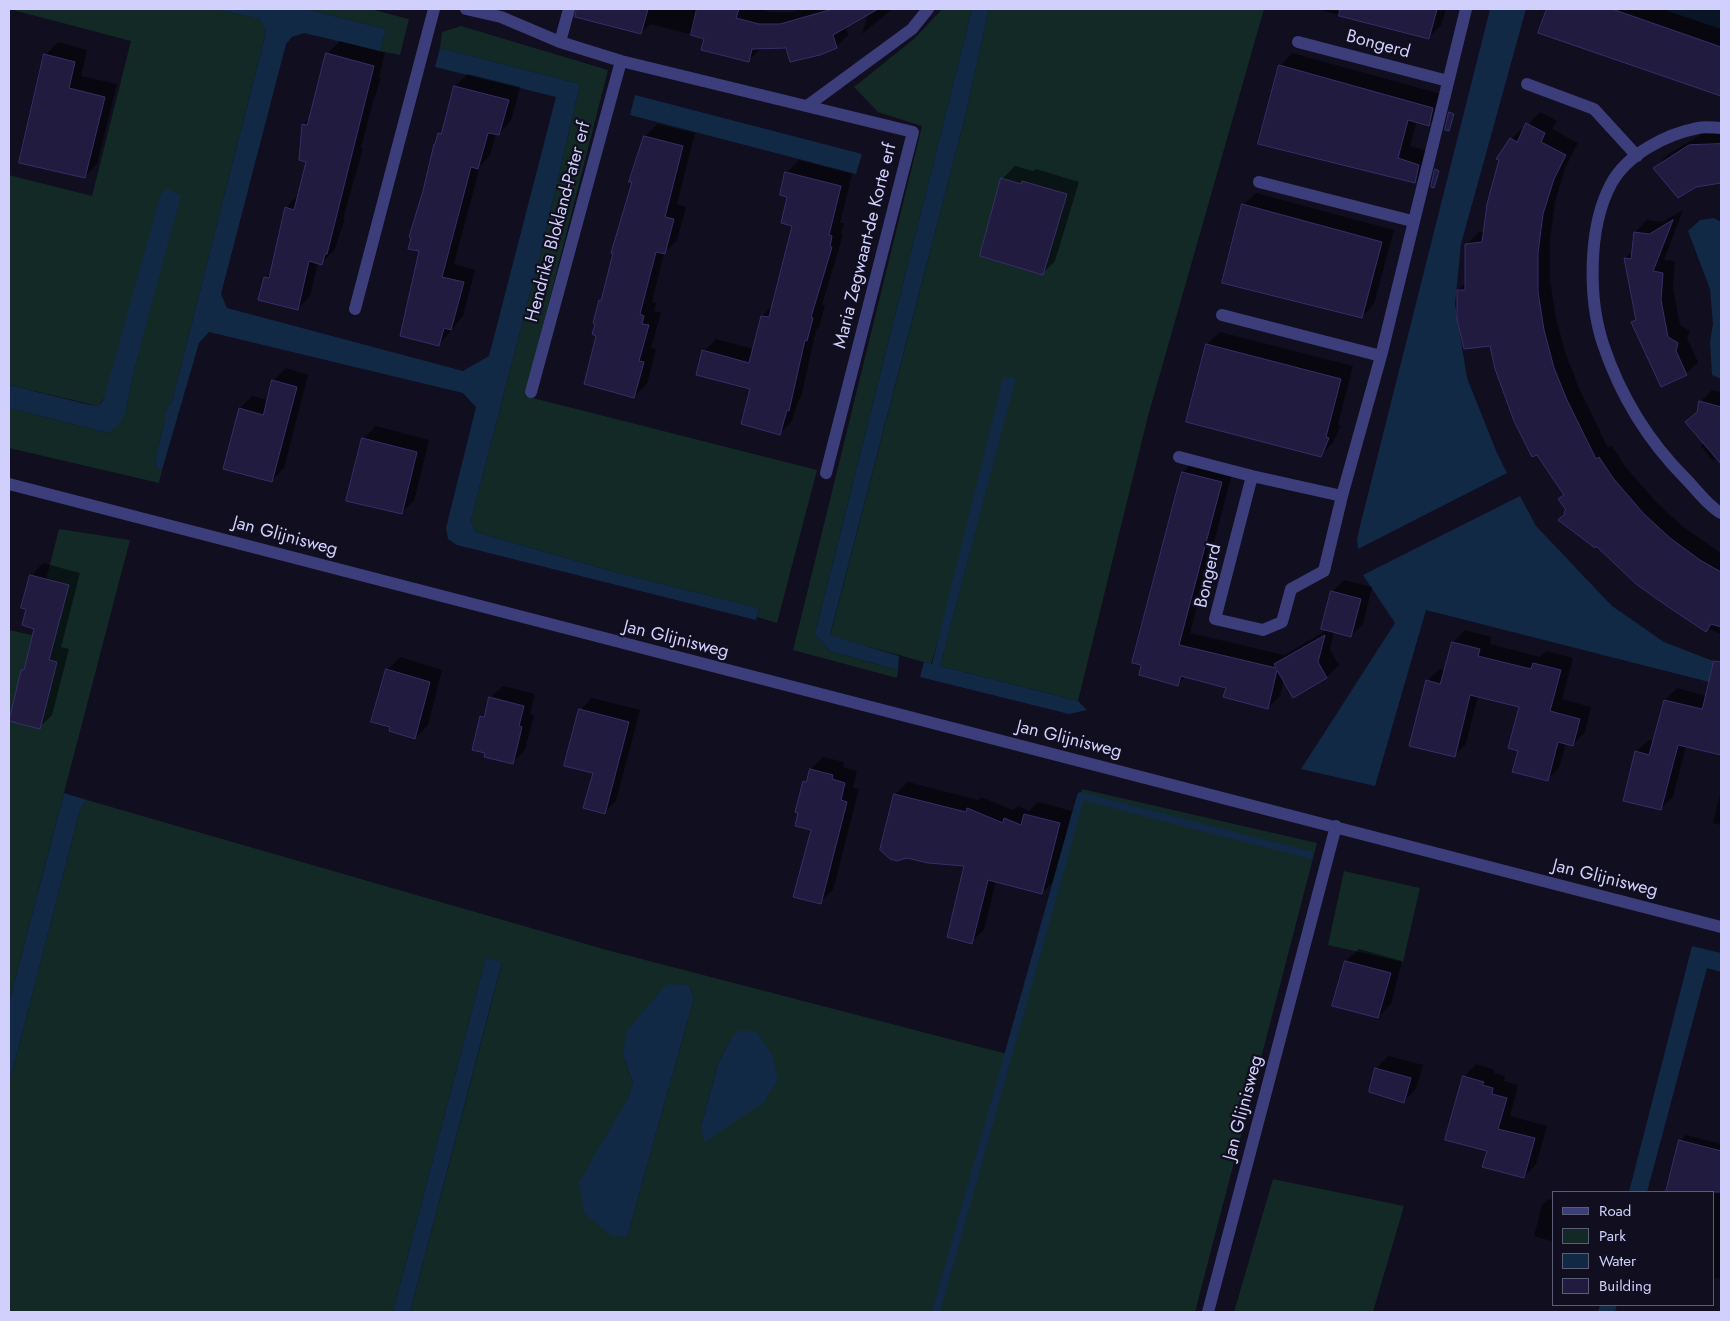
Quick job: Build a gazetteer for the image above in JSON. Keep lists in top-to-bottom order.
{
  "streets": {
    "street": [
      "Bongerd",
      "Hendrika Blokland-Pater erf",
      "Maria Zegwaart-de Korte erf",
      "Jan Glijnisweg"
    ]
  },
  "legend": [
    "Road",
    "Park",
    "Water",
    "Building"
  ]
}
